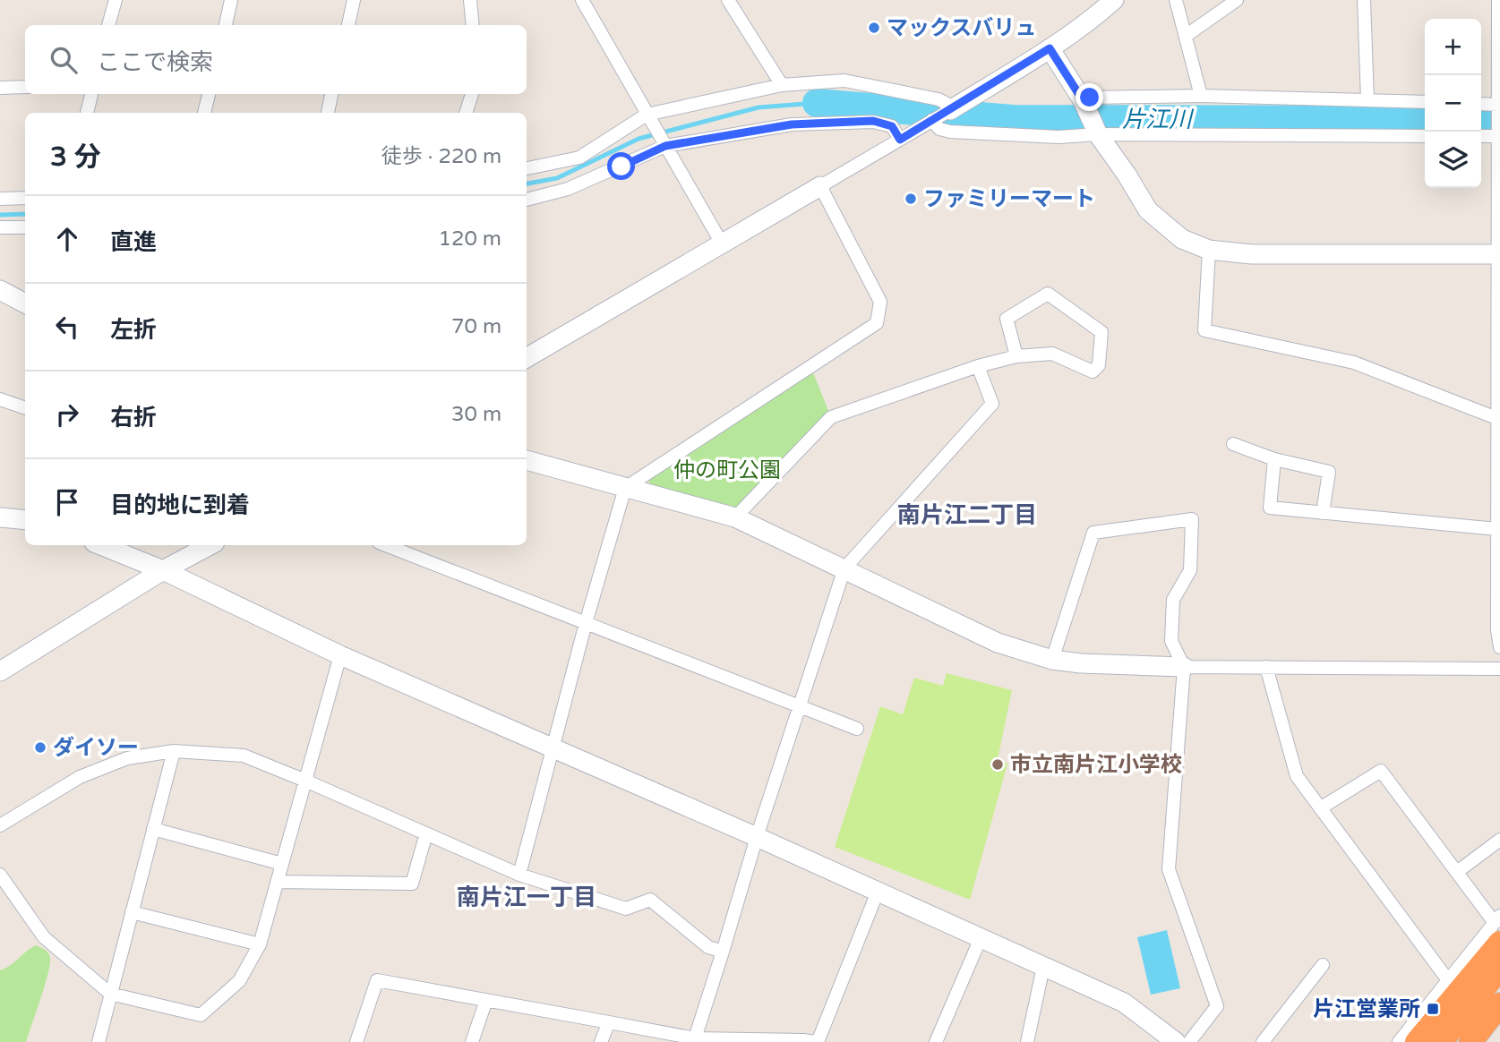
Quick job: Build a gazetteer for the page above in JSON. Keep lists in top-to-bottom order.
{
  "districts": ["南片江二丁目", "南片江一丁目"],
  "water": ["片江川"],
  "parks": ["仲の町公園"],
  "places": {
    "other": [
      "マックスバリュ",
      "ファミリーマート",
      "ダイソー",
      "市立南片江小学校"
    ],
    "transit": ["片江営業所"]
  },
  "page": {
    "map_buttons": ["+", "−"],
    "search": "ここで検索",
    "heading": ["3 分", "徒歩 · 220 m"],
    "list": [
      ["直進", "120 m"],
      ["左折", "70 m"],
      ["右折", "30 m"],
      "目的地に到着"
    ]
  }
}
